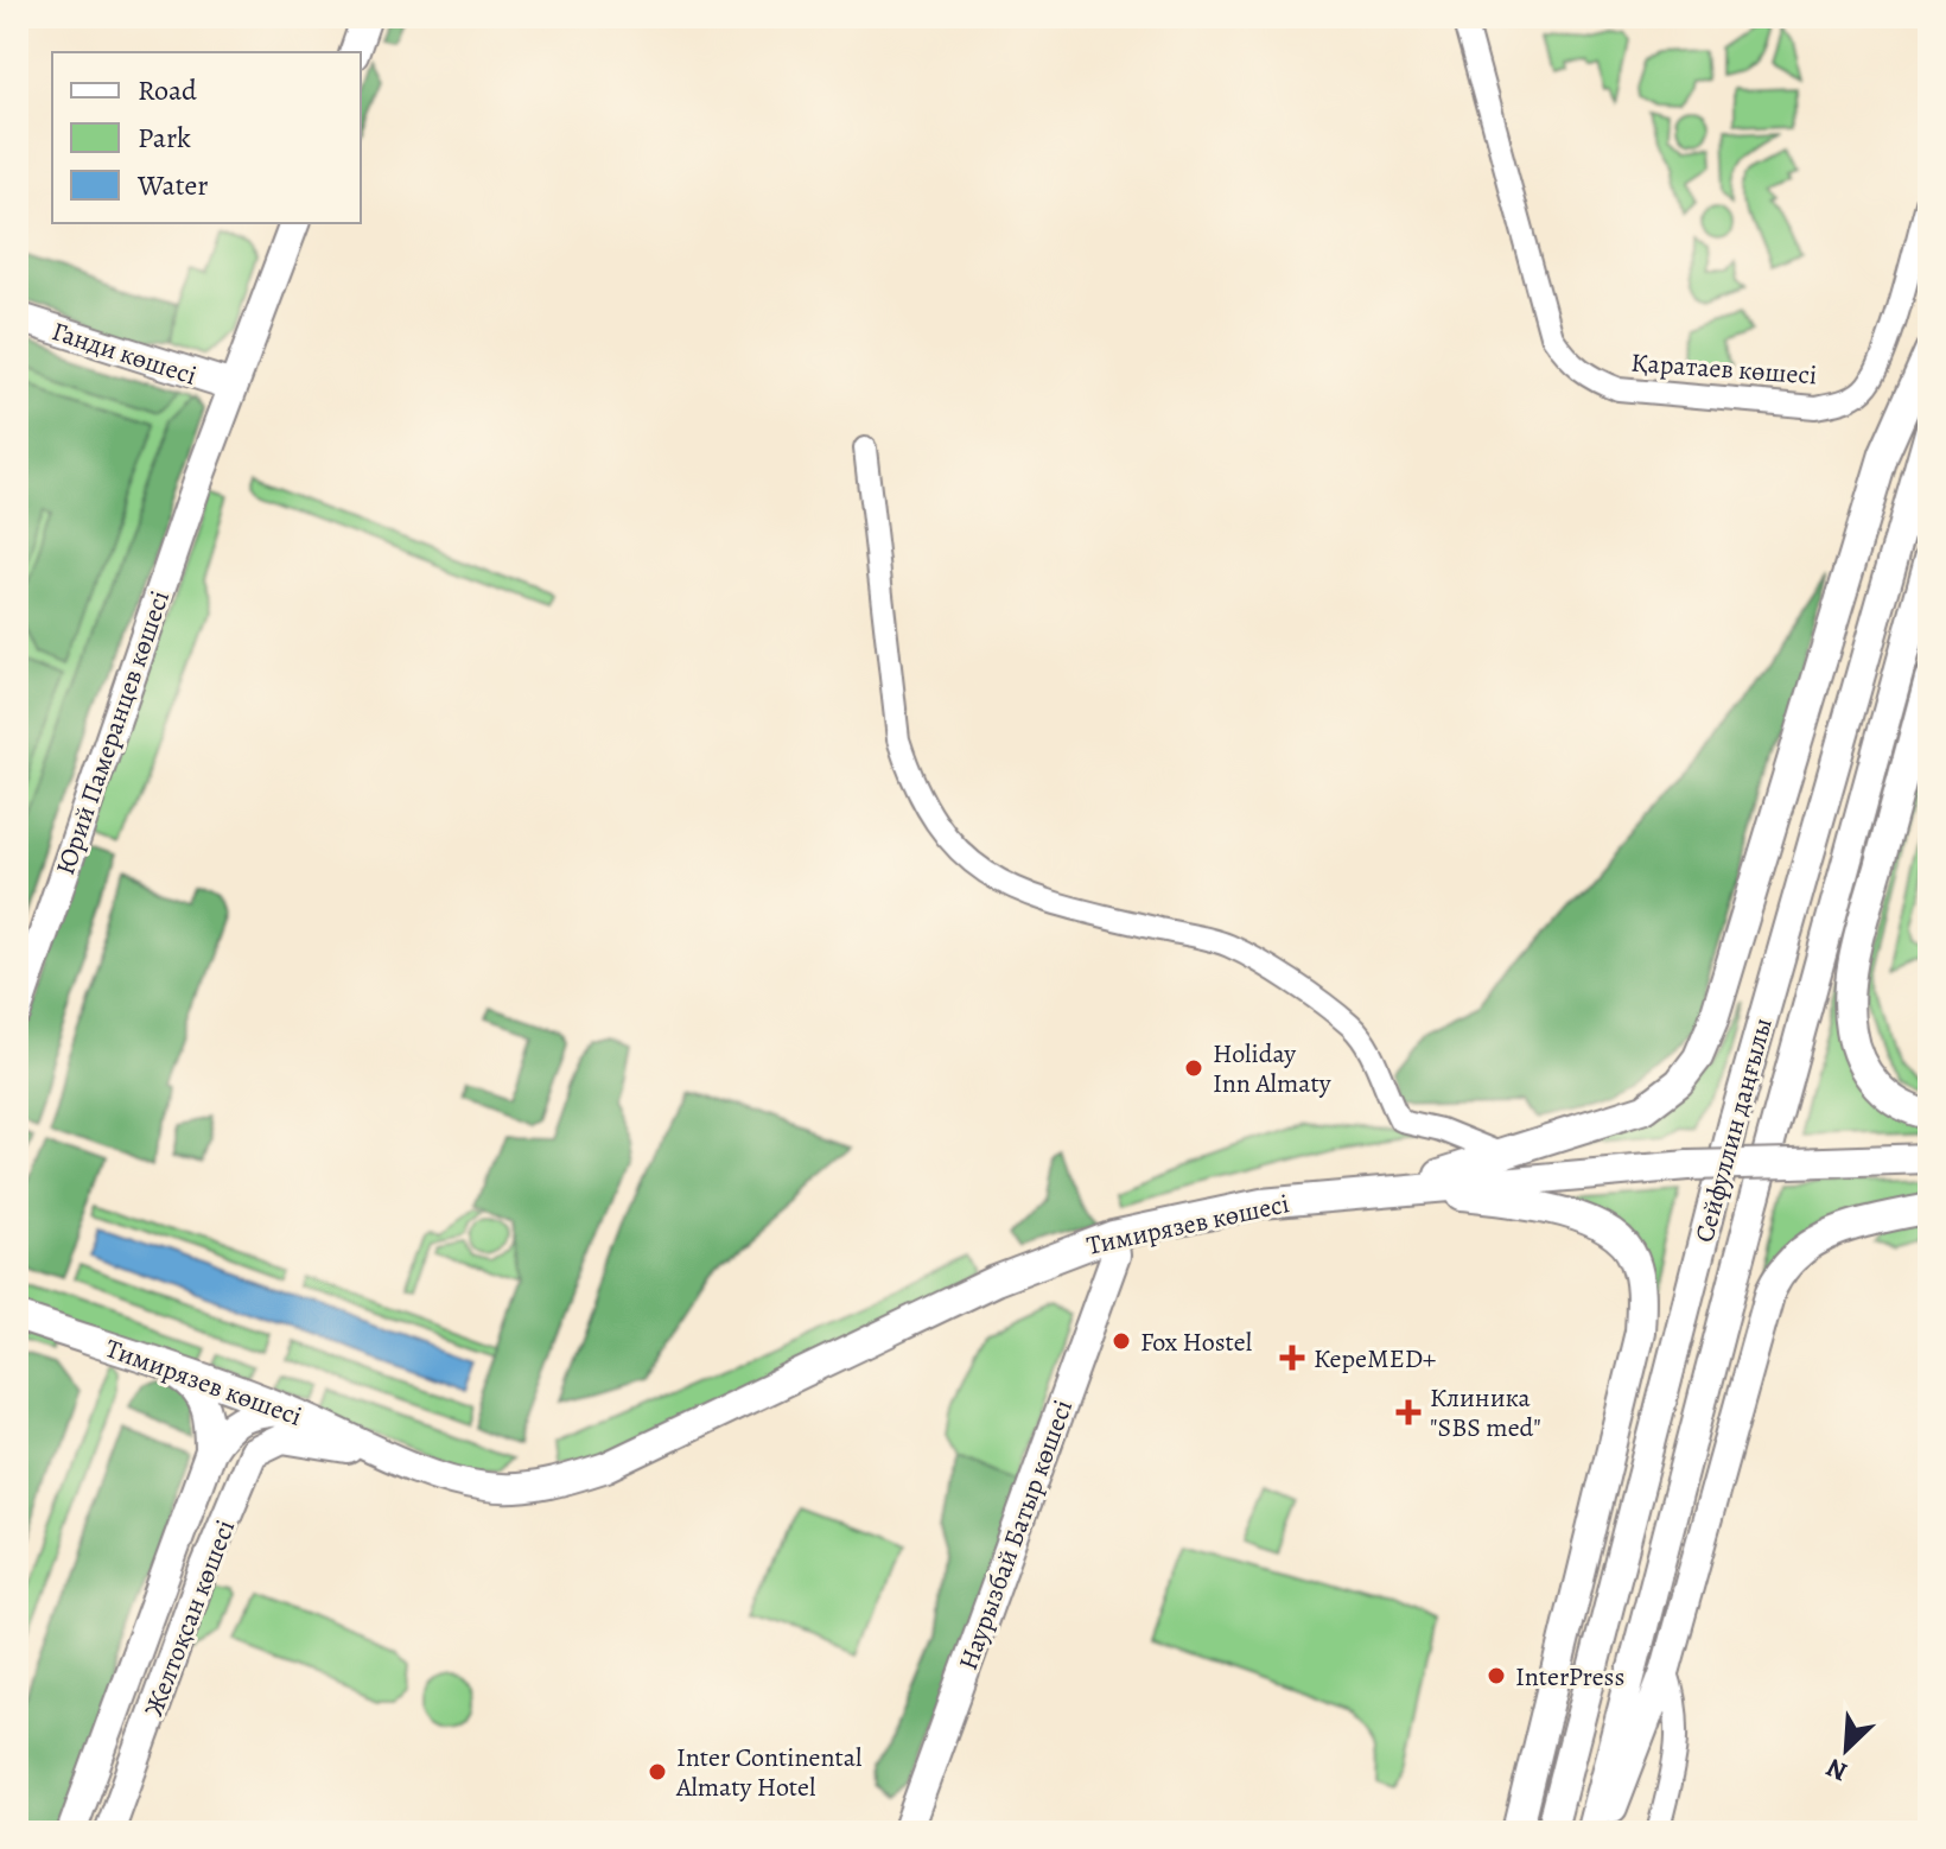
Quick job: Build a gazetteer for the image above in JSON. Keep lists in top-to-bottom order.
{
  "streets": {
    "main road": [
      "Ганди көшесі",
      "Юрий Памеранцев көшесі",
      "Сейфуллин даңғылы",
      "Тимирязев көшесі",
      "Наурызбай Батыр көшесі",
      "Желтоқсан көшесі"
    ],
    "street": ["Қаратаев көшесі"]
  },
  "crossings": [
    ["Ганди көшесі", "Юрий Памеранцев көшесі"],
    ["Тимирязев көшесі", "Наурызбай Батыр көшесі"],
    ["Тимирязев көшесі", "Желтоқсан көшесі"]
  ],
  "places": {
    "other": [
      "Holiday Inn Almaty",
      "Fox Hostel",
      "InterPress",
      "Inter Continental Almaty Hotel"
    ],
    "health": ["КереMED+", "Клиника \"SBS med\""]
  },
  "legend": ["Road", "Park", "Water"],
  "north": "bottom left"
}
